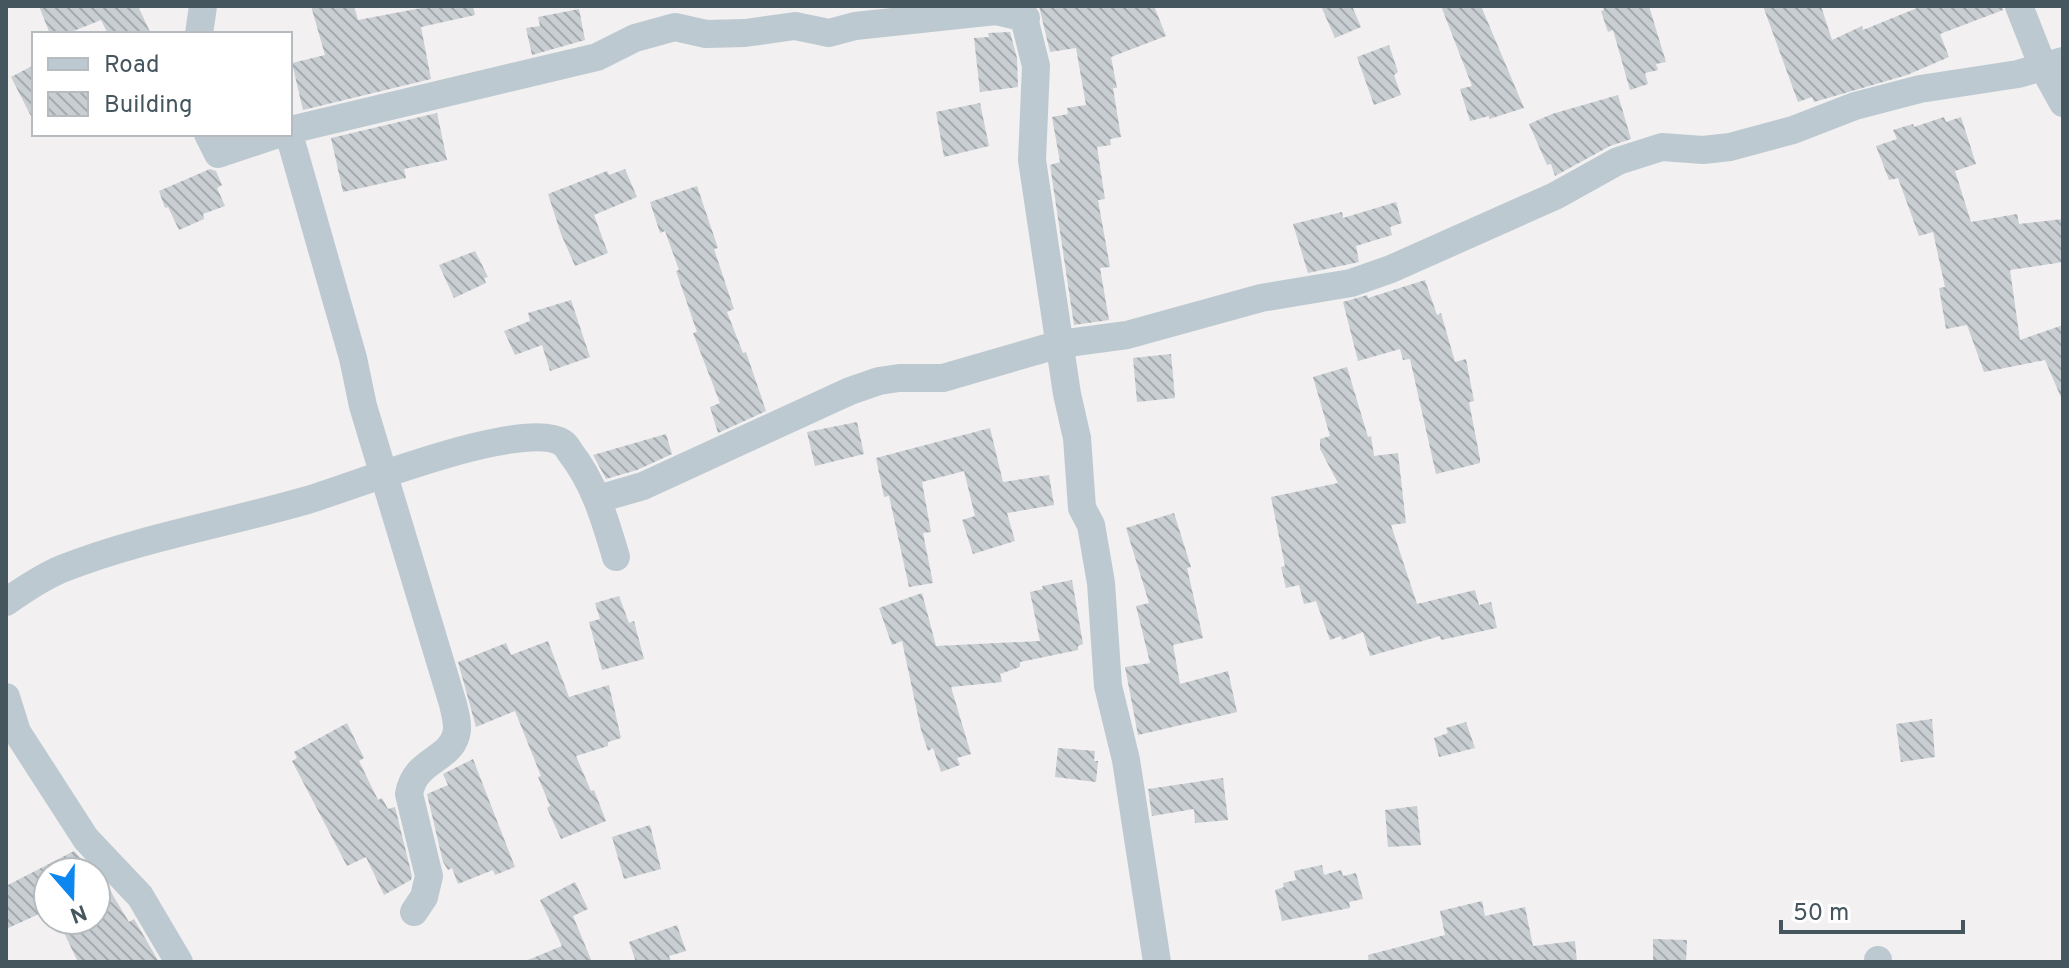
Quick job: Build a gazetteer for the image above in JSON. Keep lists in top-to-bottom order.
{
  "legend": ["Road", "Building"],
  "scale_bar": "50 m",
  "north": "bottom"
}
